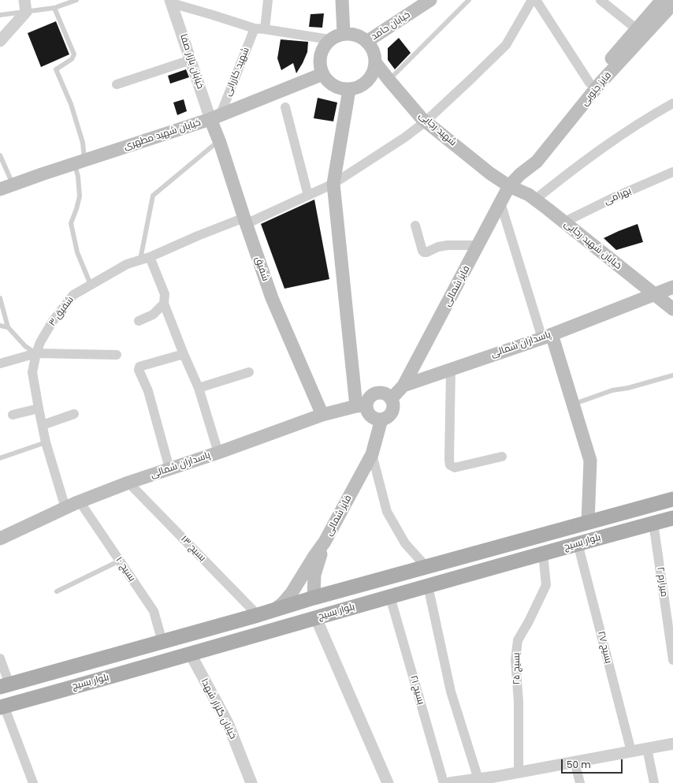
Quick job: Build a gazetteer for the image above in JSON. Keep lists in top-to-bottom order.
{
  "streets": {
    "main road": [
      "خیابان حامد",
      "فایز جنوبی",
      "شهید رجایی",
      "خیابان شهید مطهری",
      "خیابان شهید رجایی",
      "شفیق",
      "فایز شمالی",
      "پاسداران شمالی",
      "بلوار بسیج"
    ],
    "street": [
      "خیابان بازار صفا",
      "شهید کازرانی",
      "بهرامی",
      "شفیق ۳",
      "بسیج ۱۳",
      "بسیج ۱۰",
      "میرارم ۲",
      "بسیج ۲۷",
      "بسیج ۲۵",
      "بسیج ۲۱",
      "خیابان گلزار شهدا"
    ]
  },
  "crossings": [
    ["خیابان حامد", "شهید رجایی"],
    ["خیابان حامد", "خیابان شهید مطهری"],
    ["خیابان بازار صفا", "شهید کازرانی"],
    ["خیابان بازار صفا", "خیابان شهید مطهری"],
    ["خیابان بازار صفا", "شفیق"],
    ["شهید کازرانی", "خیابان شهید مطهری"],
    ["شهید کازرانی", "شفیق"],
    ["فایز جنوبی", "شهید رجایی"],
    ["فایز جنوبی", "خیابان شهید رجایی"],
    ["فایز جنوبی", "فایز شمالی"],
    ["شهید رجایی", "خیابان شهید مطهری"],
    ["شهید رجایی", "خیابان شهید رجایی"],
    ["شهید رجایی", "فایز شمالی"],
    ["شهید رجایی", "شفیق ۳"],
    ["خیابان شهید مطهری", "شفیق"],
    ["بهرامی", "خیابان شهید رجایی"],
    ["خیابان شهید رجایی", "فایز شمالی"],
    ["خیابان شهید رجایی", "پاسداران شمالی"],
    ["شفیق", "شفیق ۳"],
    ["شفیق", "پاسداران شمالی"],
    ["فایز شمالی", "پاسداران شمالی"],
    ["فایز شمالی", "بلوار بسیج"],
    ["شفیق ۳", "پاسداران شمالی"],
    ["پاسداران شمالی", "بسیج ۱۳"],
    ["پاسداران شمالی", "بسیج ۱۰"],
    ["بلوار بسیج", "بسیج ۱۳"],
    ["بلوار بسیج", "بسیج ۱۰"],
    ["بلوار بسیج", "میرارم ۲"],
    ["بلوار بسیج", "بسیج ۲۷"],
    ["بلوار بسیج", "بسیج ۲۵"],
    ["بلوار بسیج", "بسیج ۲۱"],
    ["بلوار بسیج", "خیابان گلزار شهدا"]
  ],
  "scale_bar": "50 m"
}
